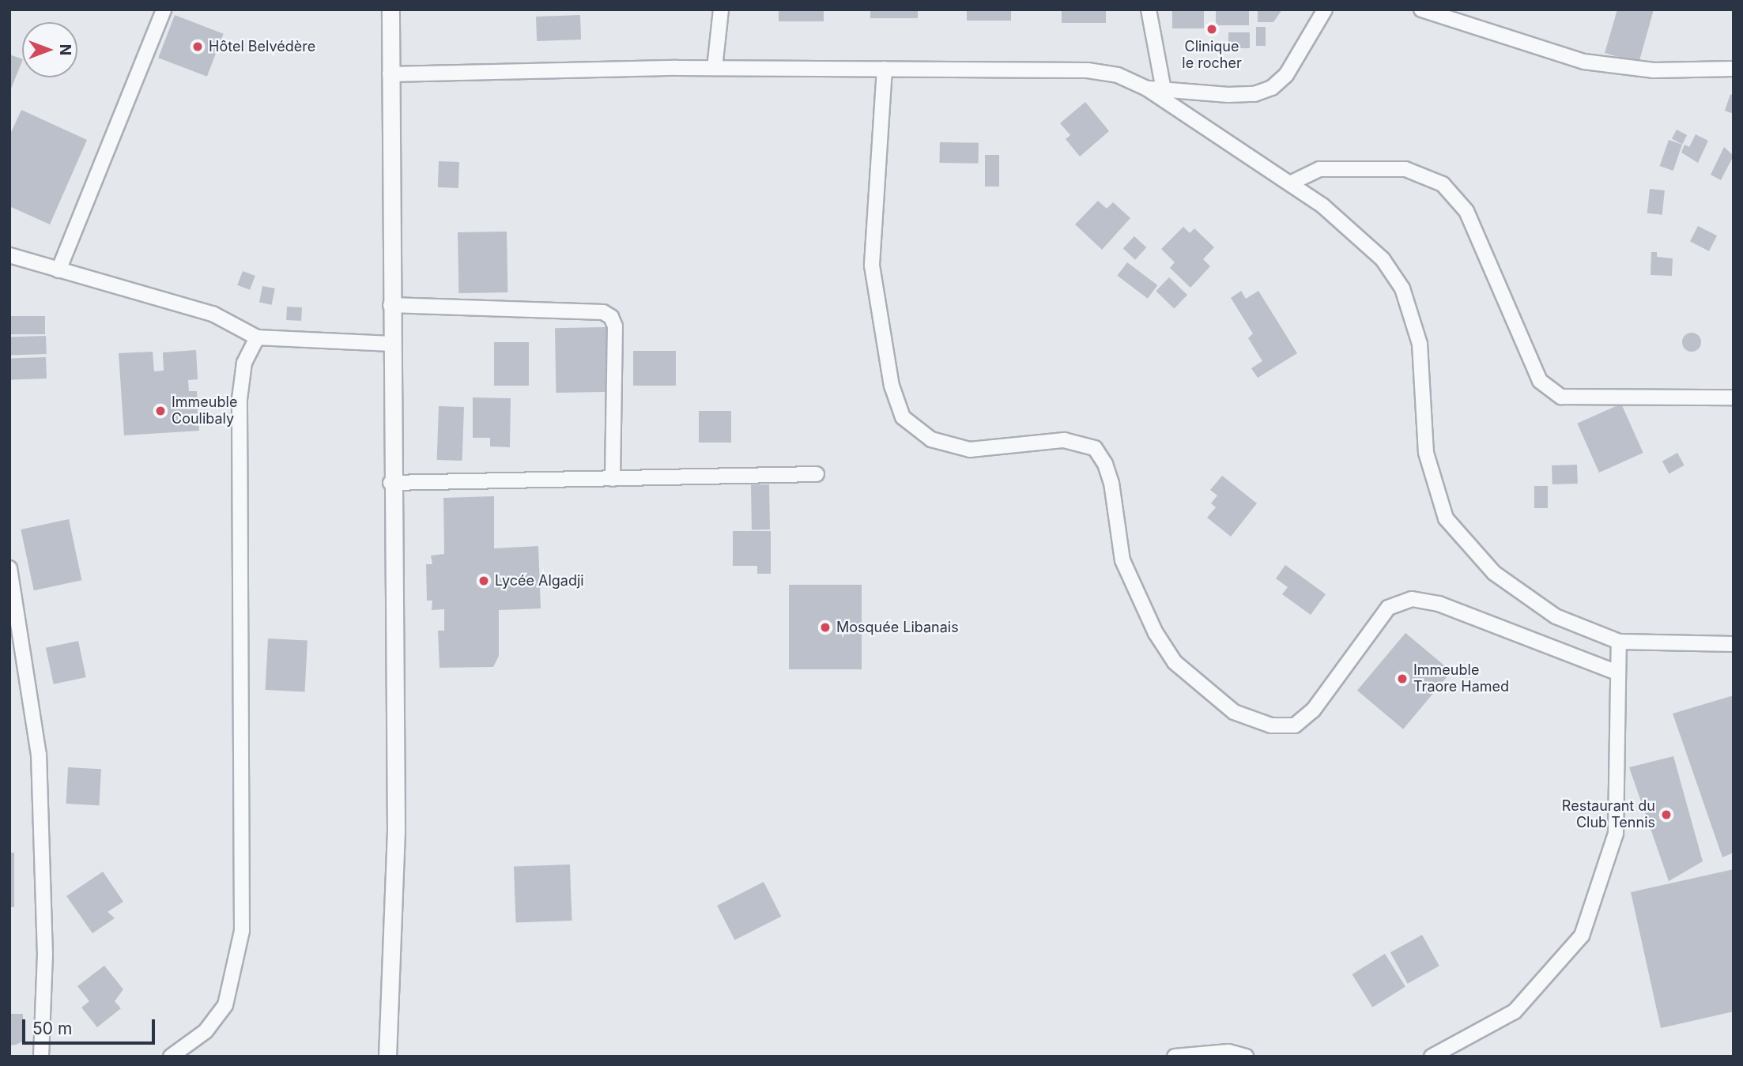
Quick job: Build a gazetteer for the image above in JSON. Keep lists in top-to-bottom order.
{
  "places": [
    "Clinique le rocher",
    "Hôtel Belvédère",
    "Immeuble Coulibaly",
    "Lycée Algadji",
    "Mosquée Libanais",
    "Immeuble Traore Hamed",
    "Restaurant du Club Tennis"
  ],
  "scale_bar": "50 m",
  "north": "right"
}
